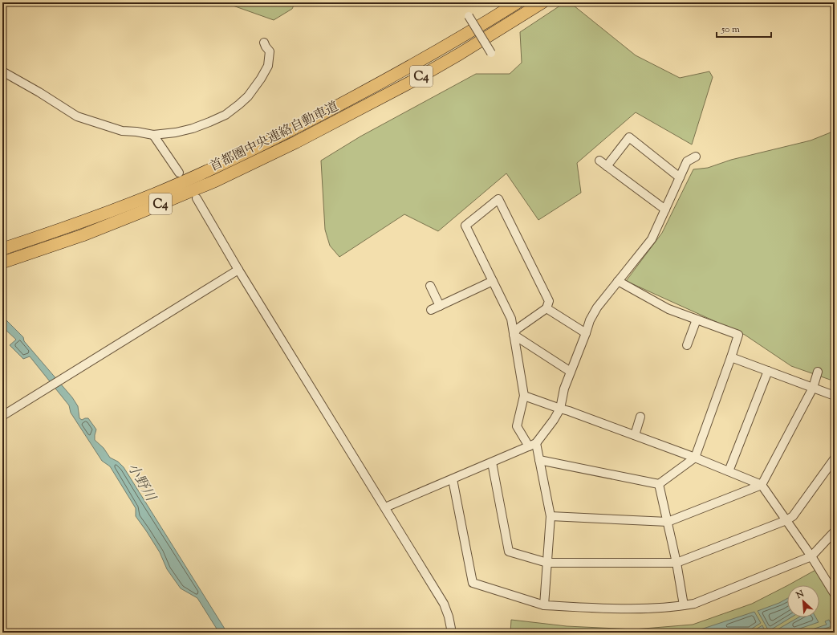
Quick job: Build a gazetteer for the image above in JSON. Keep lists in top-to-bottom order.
{
  "streets": {
    "highway": ["C4", "首都圏中央連絡自動車道"]
  },
  "water": ["小野川"],
  "scale_bar": "50 m",
  "north": "top left"
}
